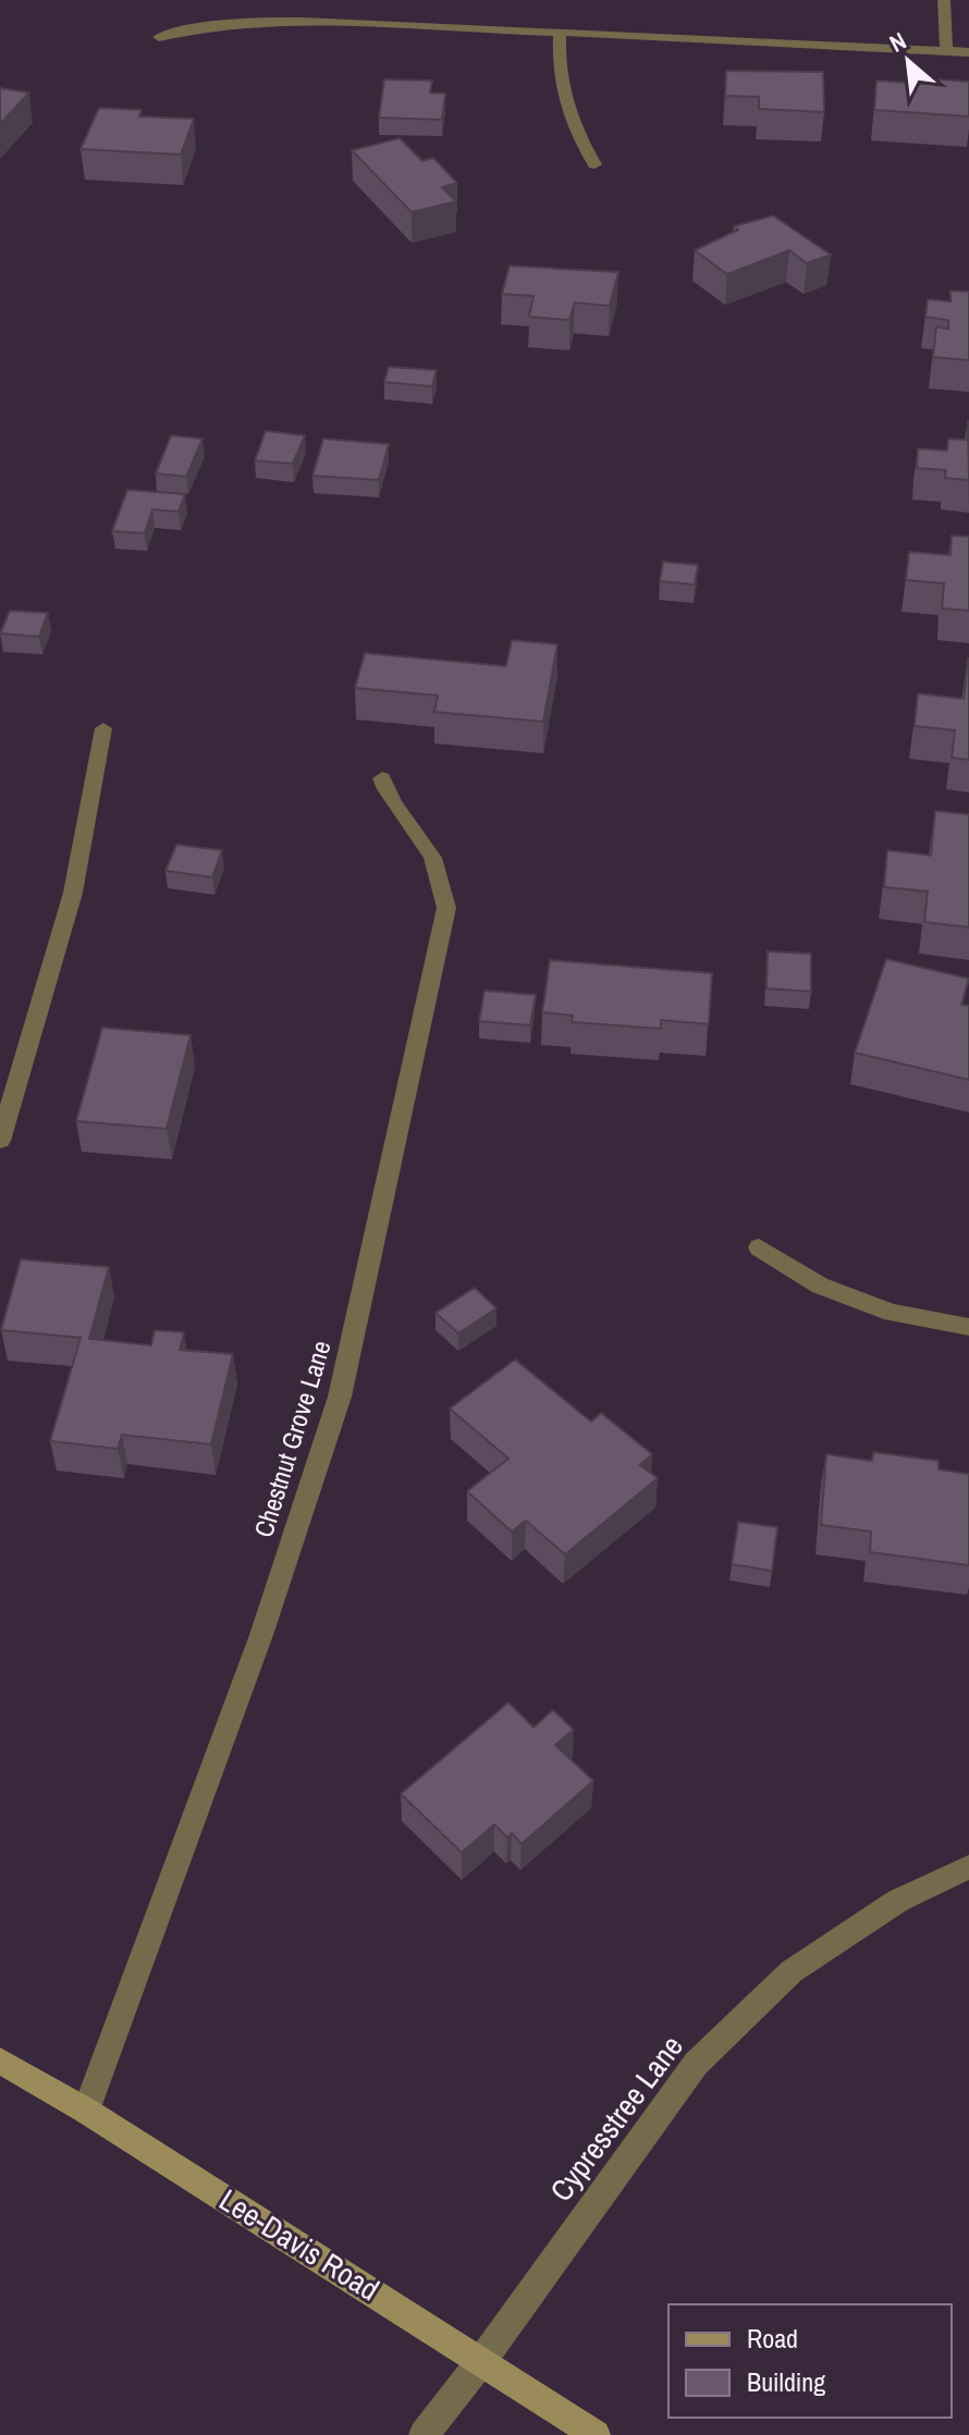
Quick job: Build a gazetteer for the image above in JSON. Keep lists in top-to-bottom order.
{
  "streets": {
    "main road": ["Lee-Davis Road"],
    "street": ["Chestnut Grove Lane", "Cypresstree Lane"]
  },
  "crossings": [
    ["Chestnut Grove Lane", "Lee-Davis Road"],
    ["Cypresstree Lane", "Lee-Davis Road"]
  ],
  "legend": ["Road", "Building"],
  "north": "top left"
}
